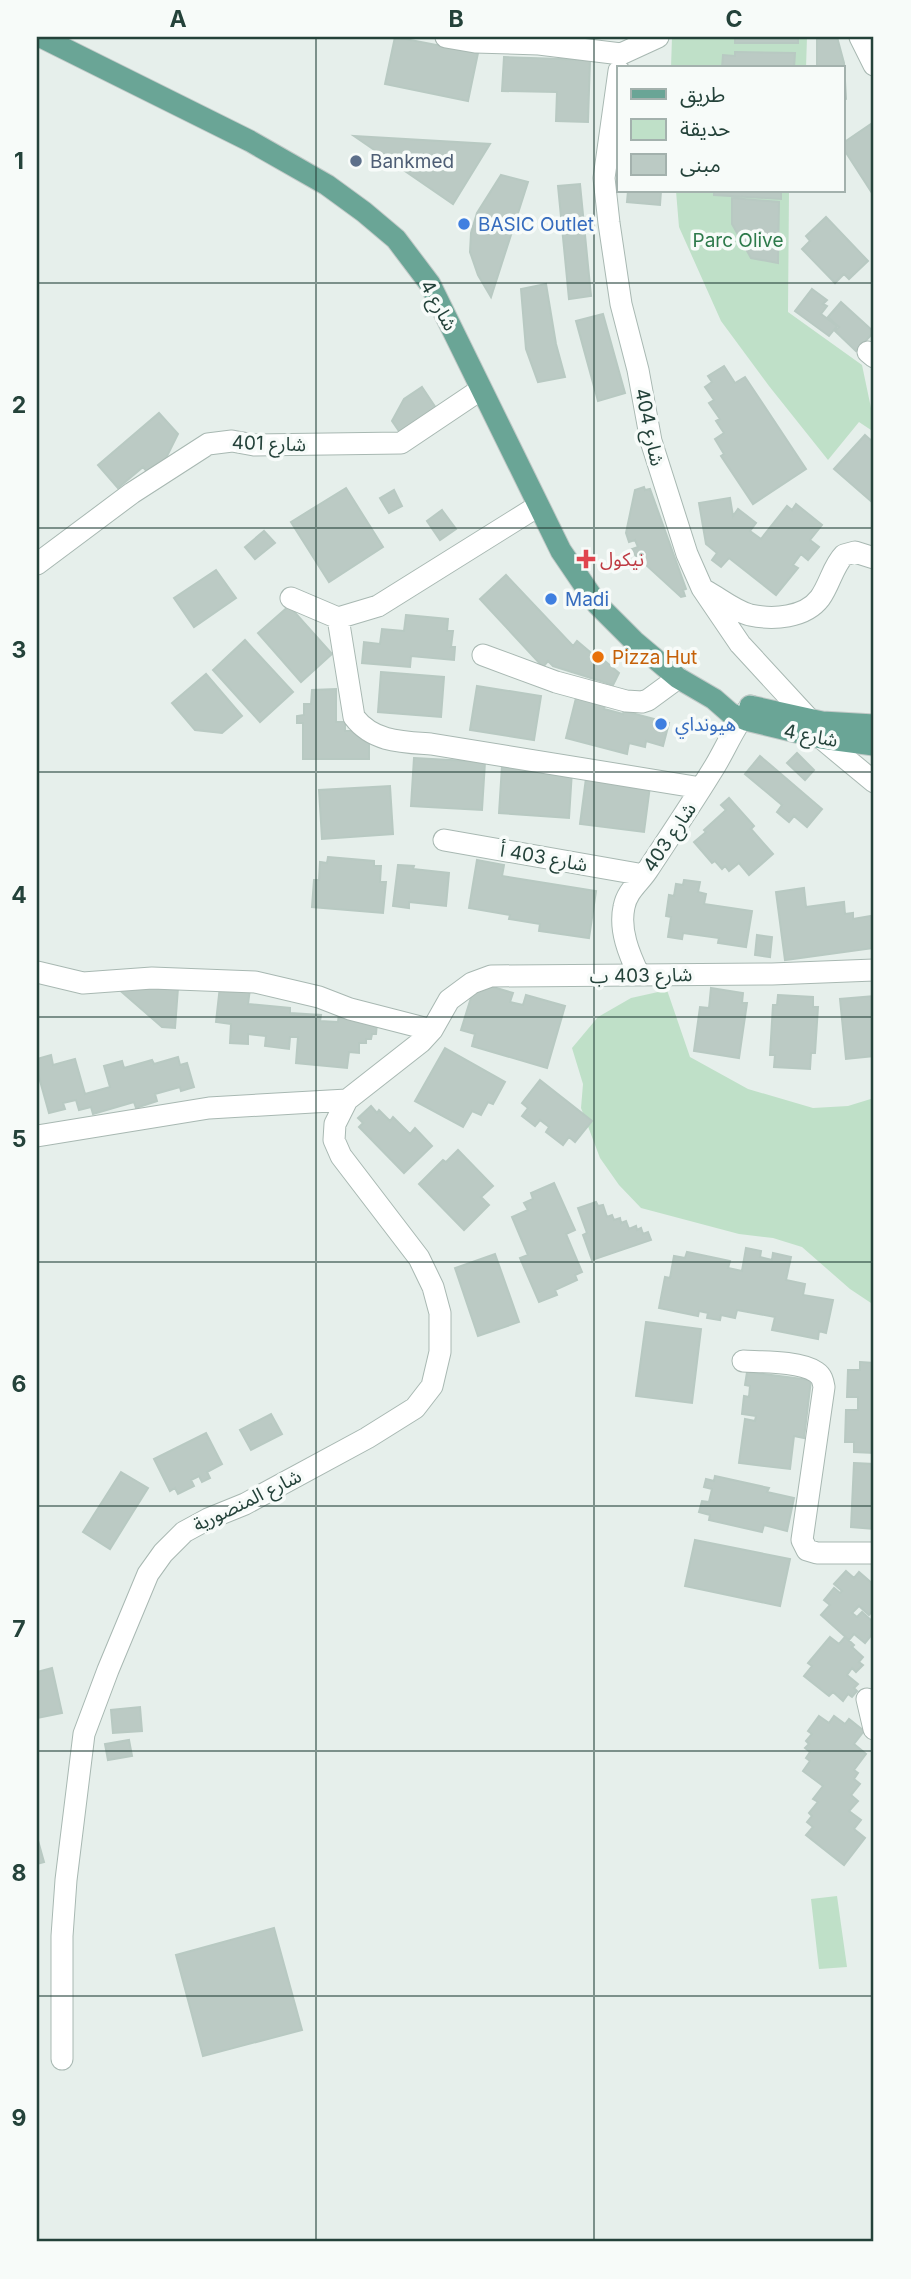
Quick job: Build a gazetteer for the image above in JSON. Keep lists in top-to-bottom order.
{
  "streets": {
    "main road": ["شارع 4"],
    "street": [
      "شارع 404",
      "شارع 401",
      "شارع 403",
      "شارع 403 أ",
      "شارع 403 ب",
      "شارع المنصورية"
    ]
  },
  "crossings": [
    ["شارع 4", "شارع 404"],
    ["شارع 4", "شارع 401"],
    ["شارع 4", "شارع 403"],
    ["شارع 403", "شارع 403 أ"],
    ["شارع 403", "شارع 403 ب"]
  ],
  "parks": ["Parc Olive"],
  "places": {
    "other": [
      "Bankmed",
      "BASIC Outlet",
      "Madi",
      "Pizza Hut",
      "هيونداي"
    ],
    "health": ["نيكول"]
  },
  "legend": ["طريق", "حديقة", "مبنى"],
  "grid": {
    "columns": ["A", "B", "C"],
    "rows": [
      "1",
      "2",
      "3",
      "4",
      "5",
      "6",
      "7",
      "8",
      "9"
    ]
  }
}
